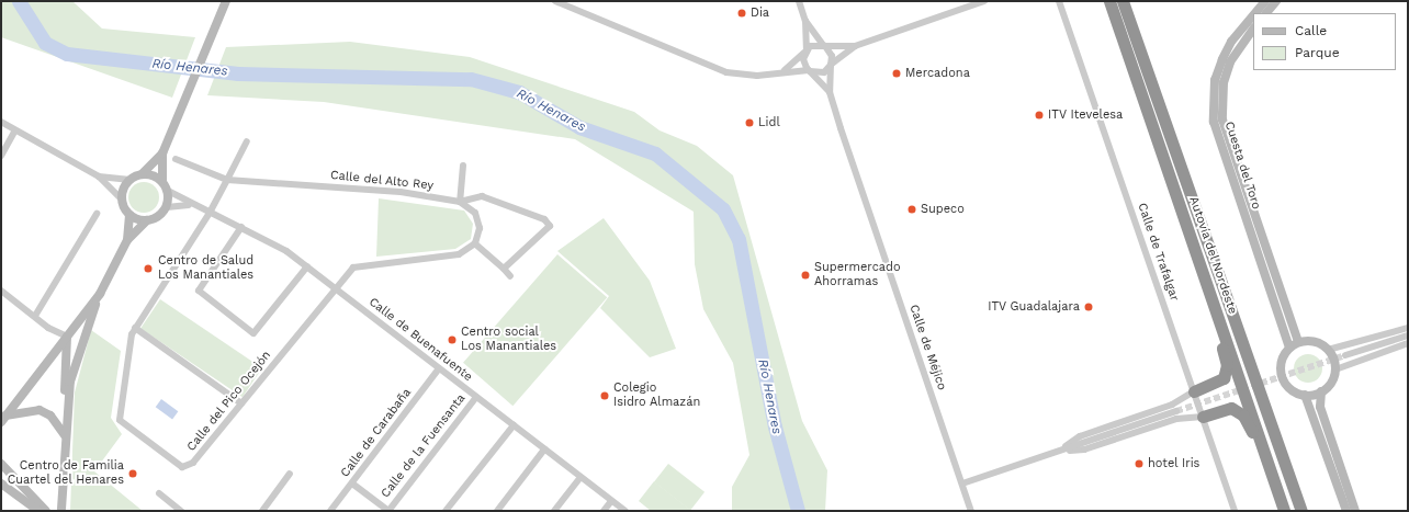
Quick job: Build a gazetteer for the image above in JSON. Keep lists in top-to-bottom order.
{
  "streets": {
    "highway": ["Autovía del Nordeste"],
    "street": [
      "Cuesta del Toro",
      "Calle del Alto Rey",
      "Calle de Trafalgar",
      "Calle de Buenafuente",
      "Calle de Méjico",
      "Calle del Pico Ocejón",
      "Calle de Carabaña",
      "Calle de la Fuensanta"
    ]
  },
  "crossings": [
    ["Calle del Alto Rey", "Calle del Pico Ocejón"],
    ["Calle de Buenafuente", "Calle del Pico Ocejón"],
    ["Calle de Buenafuente", "Calle de Carabaña"],
    ["Calle de Buenafuente", "Calle de la Fuensanta"]
  ],
  "water": ["Río Henares"],
  "places": [
    "Dia",
    "Mercadona",
    "ITV Itevelesa",
    "Lidl",
    "Supeco",
    "Centro de Salud Los Manantiales",
    "Supermercado Ahorramas",
    "ITV Guadalajara",
    "Centro social Los Manantiales",
    "Colegio Isidro Almazán",
    "hotel Iris",
    "Centro de Familia Cuartel del Henares"
  ],
  "legend": ["Calle", "Parque"]
}
